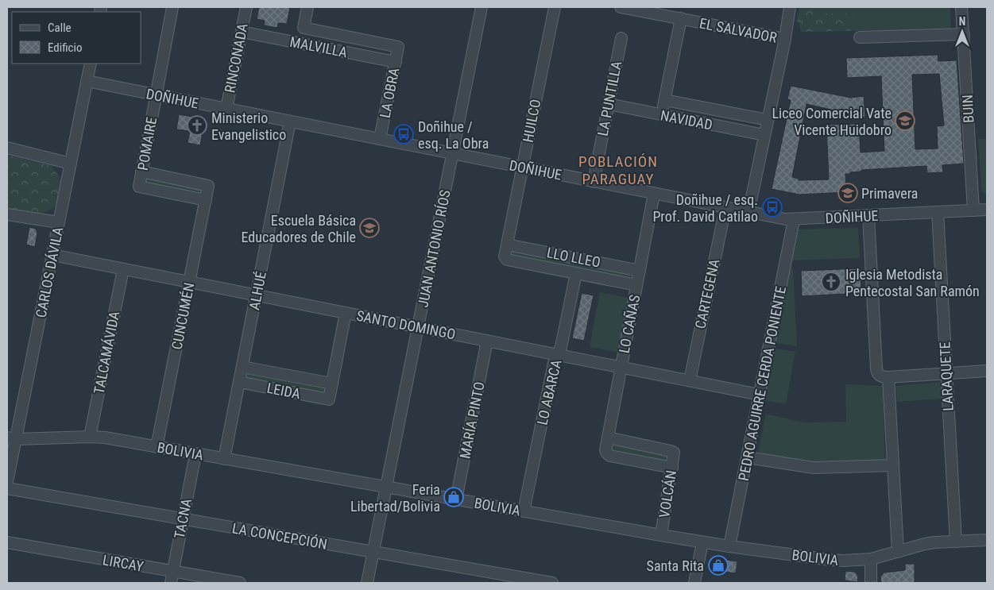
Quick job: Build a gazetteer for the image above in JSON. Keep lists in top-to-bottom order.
{
  "streets": {
    "street": [
      "EL SALVADOR",
      "MALVILLA",
      "RINCONADA",
      "LA OBRA",
      "DOÑIHUE",
      "LA PUNTILLA",
      "BUIN",
      "NAVIDAD",
      "HUILCO",
      "POMAIRE",
      "JUAN ANTONIO RÍOS",
      "LLO LLEO",
      "CARLOS DÁVILA",
      "ALHUÉ",
      "CARTEGENA",
      "CUNCUMÉN",
      "LO CAÑAS",
      "SANTO DOMINGO",
      "TALCAMÁVIDA",
      "LARAQUETE",
      "PEDRO AGUIRRE CERDA PONIENTE",
      "LEIDA",
      "LO ABARCA",
      "MARÍA PINTO",
      "BOLIVIA",
      "VOLCÁN",
      "TACNA",
      "LA CONCEPCIÓN",
      "LIRCAY"
    ]
  },
  "crossings": [
    ["MALVILLA", "RINCONADA"],
    ["MALVILLA", "LA OBRA"],
    ["RINCONADA", "DOÑIHUE"],
    ["LA OBRA", "DOÑIHUE"],
    ["DOÑIHUE", "LA PUNTILLA"],
    ["DOÑIHUE", "BUIN"],
    ["DOÑIHUE", "HUILCO"],
    ["DOÑIHUE", "POMAIRE"],
    ["DOÑIHUE", "JUAN ANTONIO RÍOS"],
    ["DOÑIHUE", "CARLOS DÁVILA"],
    ["DOÑIHUE", "ALHUÉ"],
    ["DOÑIHUE", "CARTEGENA"],
    ["DOÑIHUE", "LO CAÑAS"],
    ["DOÑIHUE", "LARAQUETE"],
    ["DOÑIHUE", "PEDRO AGUIRRE CERDA PONIENTE"],
    ["LA PUNTILLA", "NAVIDAD"],
    ["HUILCO", "LLO LLEO"],
    ["POMAIRE", "CUNCUMÉN"],
    ["JUAN ANTONIO RÍOS", "SANTO DOMINGO"],
    ["JUAN ANTONIO RÍOS", "BOLIVIA"],
    ["JUAN ANTONIO RÍOS", "LA CONCEPCIÓN"],
    ["LLO LLEO", "LO CAÑAS"],
    ["LLO LLEO", "LO ABARCA"],
    ["CARLOS DÁVILA", "SANTO DOMINGO"],
    ["CARLOS DÁVILA", "BOLIVIA"],
    ["ALHUÉ", "SANTO DOMINGO"],
    ["ALHUÉ", "LEIDA"],
    ["ALHUÉ", "BOLIVIA"],
    ["CARTEGENA", "SANTO DOMINGO"],
    ["CUNCUMÉN", "SANTO DOMINGO"],
    ["CUNCUMÉN", "BOLIVIA"],
    ["LO CAÑAS", "SANTO DOMINGO"],
    ["LO CAÑAS", "VOLCÁN"],
    ["SANTO DOMINGO", "TALCAMÁVIDA"],
    ["SANTO DOMINGO", "PEDRO AGUIRRE CERDA PONIENTE"],
    ["SANTO DOMINGO", "LO ABARCA"],
    ["SANTO DOMINGO", "MARÍA PINTO"],
    ["TALCAMÁVIDA", "BOLIVIA"],
    ["LARAQUETE", "BOLIVIA"],
    ["PEDRO AGUIRRE CERDA PONIENTE", "BOLIVIA"],
    ["LO ABARCA", "BOLIVIA"],
    ["MARÍA PINTO", "BOLIVIA"],
    ["BOLIVIA", "VOLCÁN"],
    ["BOLIVIA", "TACNA"],
    ["TACNA", "LA CONCEPCIÓN"],
    ["TACNA", "LIRCAY"]
  ],
  "districts": ["POBLACIÓN PARAGUAY"],
  "places": {
    "school or university": ["Liceo Comercial Vate Vicente Huidobro", "Primavera", "Escuela Básica Educadores de Chile"],
    "church": ["Ministerio Evangelistico", "Iglesia Metodista Pentecostal San Ramón"],
    "bus stop": ["Doñihue / esq. La Obra", "Doñihue / esq. Prof. David Catilao"],
    "shop": ["Feria Libertad/Bolivia", "Santa Rita"]
  },
  "legend": ["Calle", "Edificio"],
  "north": "top"
}
